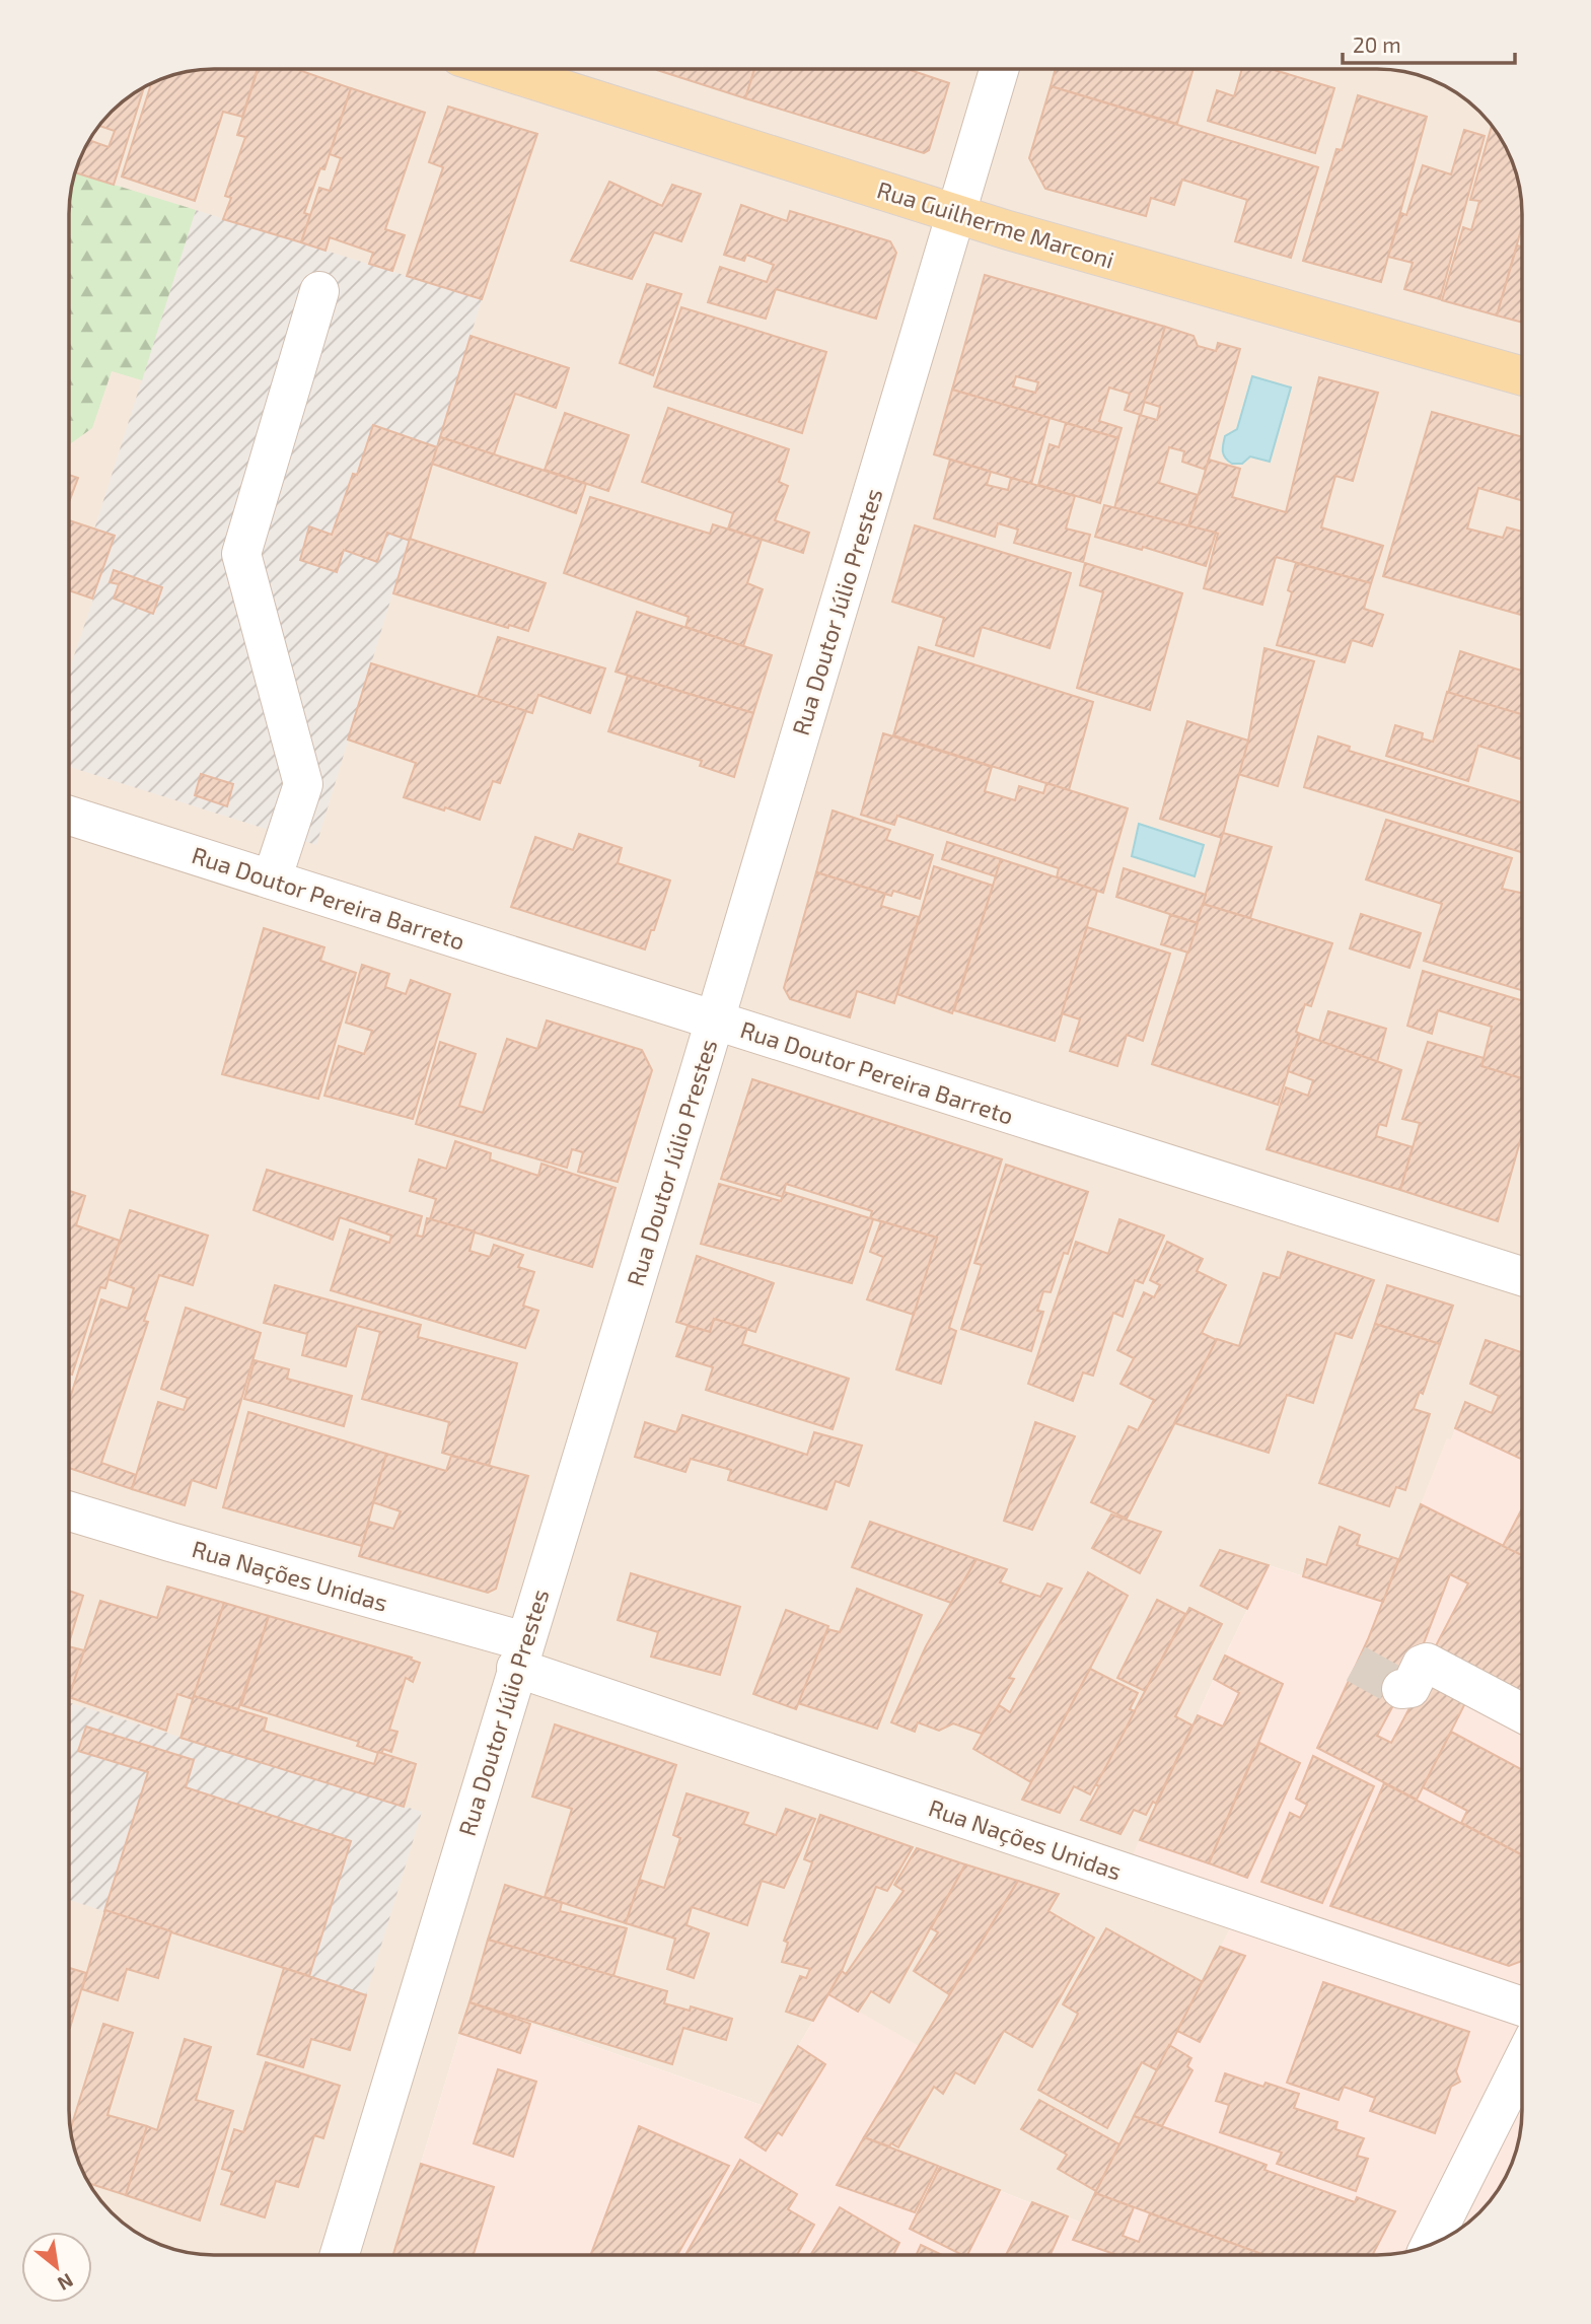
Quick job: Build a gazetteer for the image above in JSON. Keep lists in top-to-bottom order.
{
  "streets": {
    "main road": ["Rua Guilherme Marconi"],
    "street": ["Rua Doutor Júlio Prestes", "Rua Doutor Pereira Barreto", "Rua Nações Unidas"]
  },
  "crossings": [
    ["Rua Guilherme Marconi", "Rua Doutor Júlio Prestes"],
    ["Rua Doutor Júlio Prestes", "Rua Doutor Pereira Barreto"],
    ["Rua Doutor Júlio Prestes", "Rua Nações Unidas"]
  ],
  "scale_bar": "20 m",
  "north": "bottom right"
}
